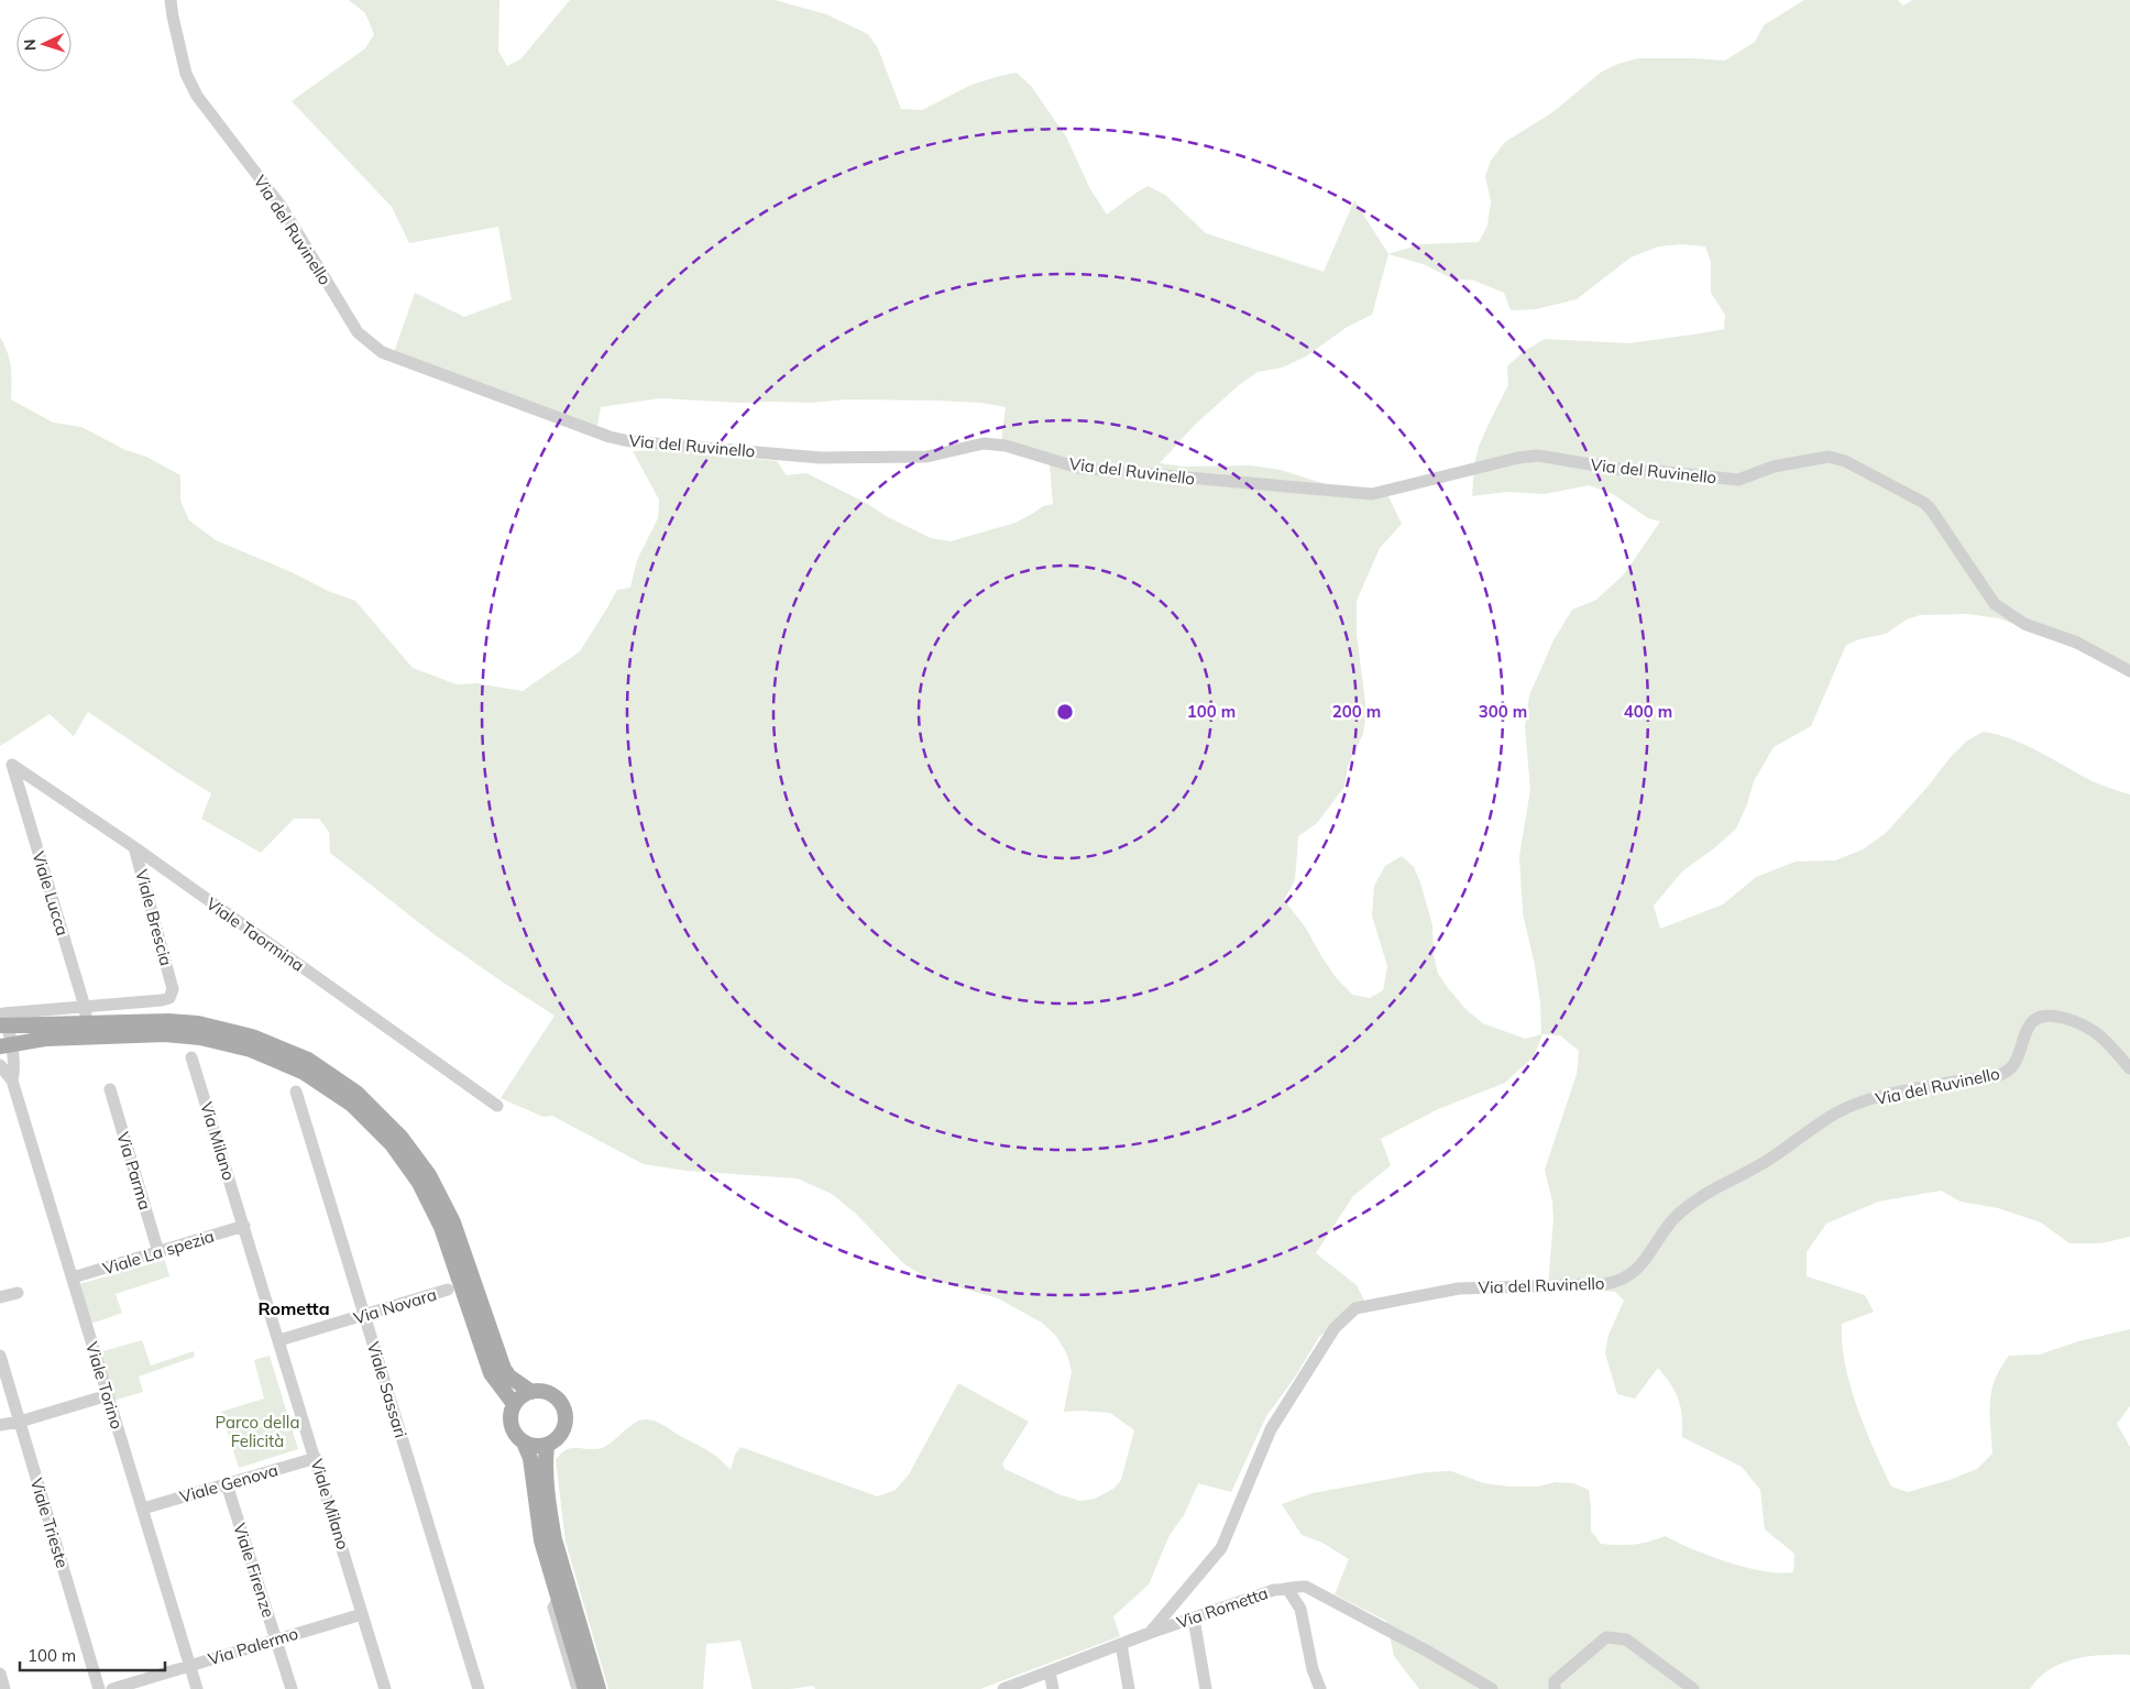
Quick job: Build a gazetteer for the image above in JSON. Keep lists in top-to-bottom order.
{
  "streets": {
    "street": [
      "Via del Ruvinello",
      "Viale Lucca",
      "Viale Brescia",
      "Viale Taormina",
      "Via Milano",
      "Via Parma",
      "Viale La spezia",
      "Via Novara",
      "Viale Torino",
      "Viale Sassari",
      "Viale Genova",
      "Viale Milano",
      "Viale Trieste",
      "Viale Firenze",
      "Via Rometta",
      "Via Palermo"
    ]
  },
  "crossings": [
    ["Via del Ruvinello", "Via Rometta"],
    ["Viale Lucca", "Viale Brescia"],
    ["Viale Lucca", "Viale Taormina"],
    ["Viale Brescia", "Viale Taormina"],
    ["Via Milano", "Viale La spezia"],
    ["Via Milano", "Viale Milano"],
    ["Via Parma", "Viale La spezia"],
    ["Viale La spezia", "Viale Torino"],
    ["Viale La spezia", "Viale Milano"],
    ["Via Novara", "Viale Sassari"],
    ["Via Novara", "Viale Milano"],
    ["Viale Torino", "Viale Genova"],
    ["Viale Torino", "Via Palermo"],
    ["Viale Genova", "Viale Milano"],
    ["Viale Genova", "Viale Firenze"],
    ["Viale Milano", "Via Palermo"],
    ["Viale Firenze", "Via Palermo"]
  ],
  "districts": ["Rometta"],
  "parks": ["Parco della Felicità"],
  "scale_bar": "100 m",
  "north": "left",
  "rings": [
    "100 m",
    "200 m",
    "300 m",
    "400 m"
  ]
}
